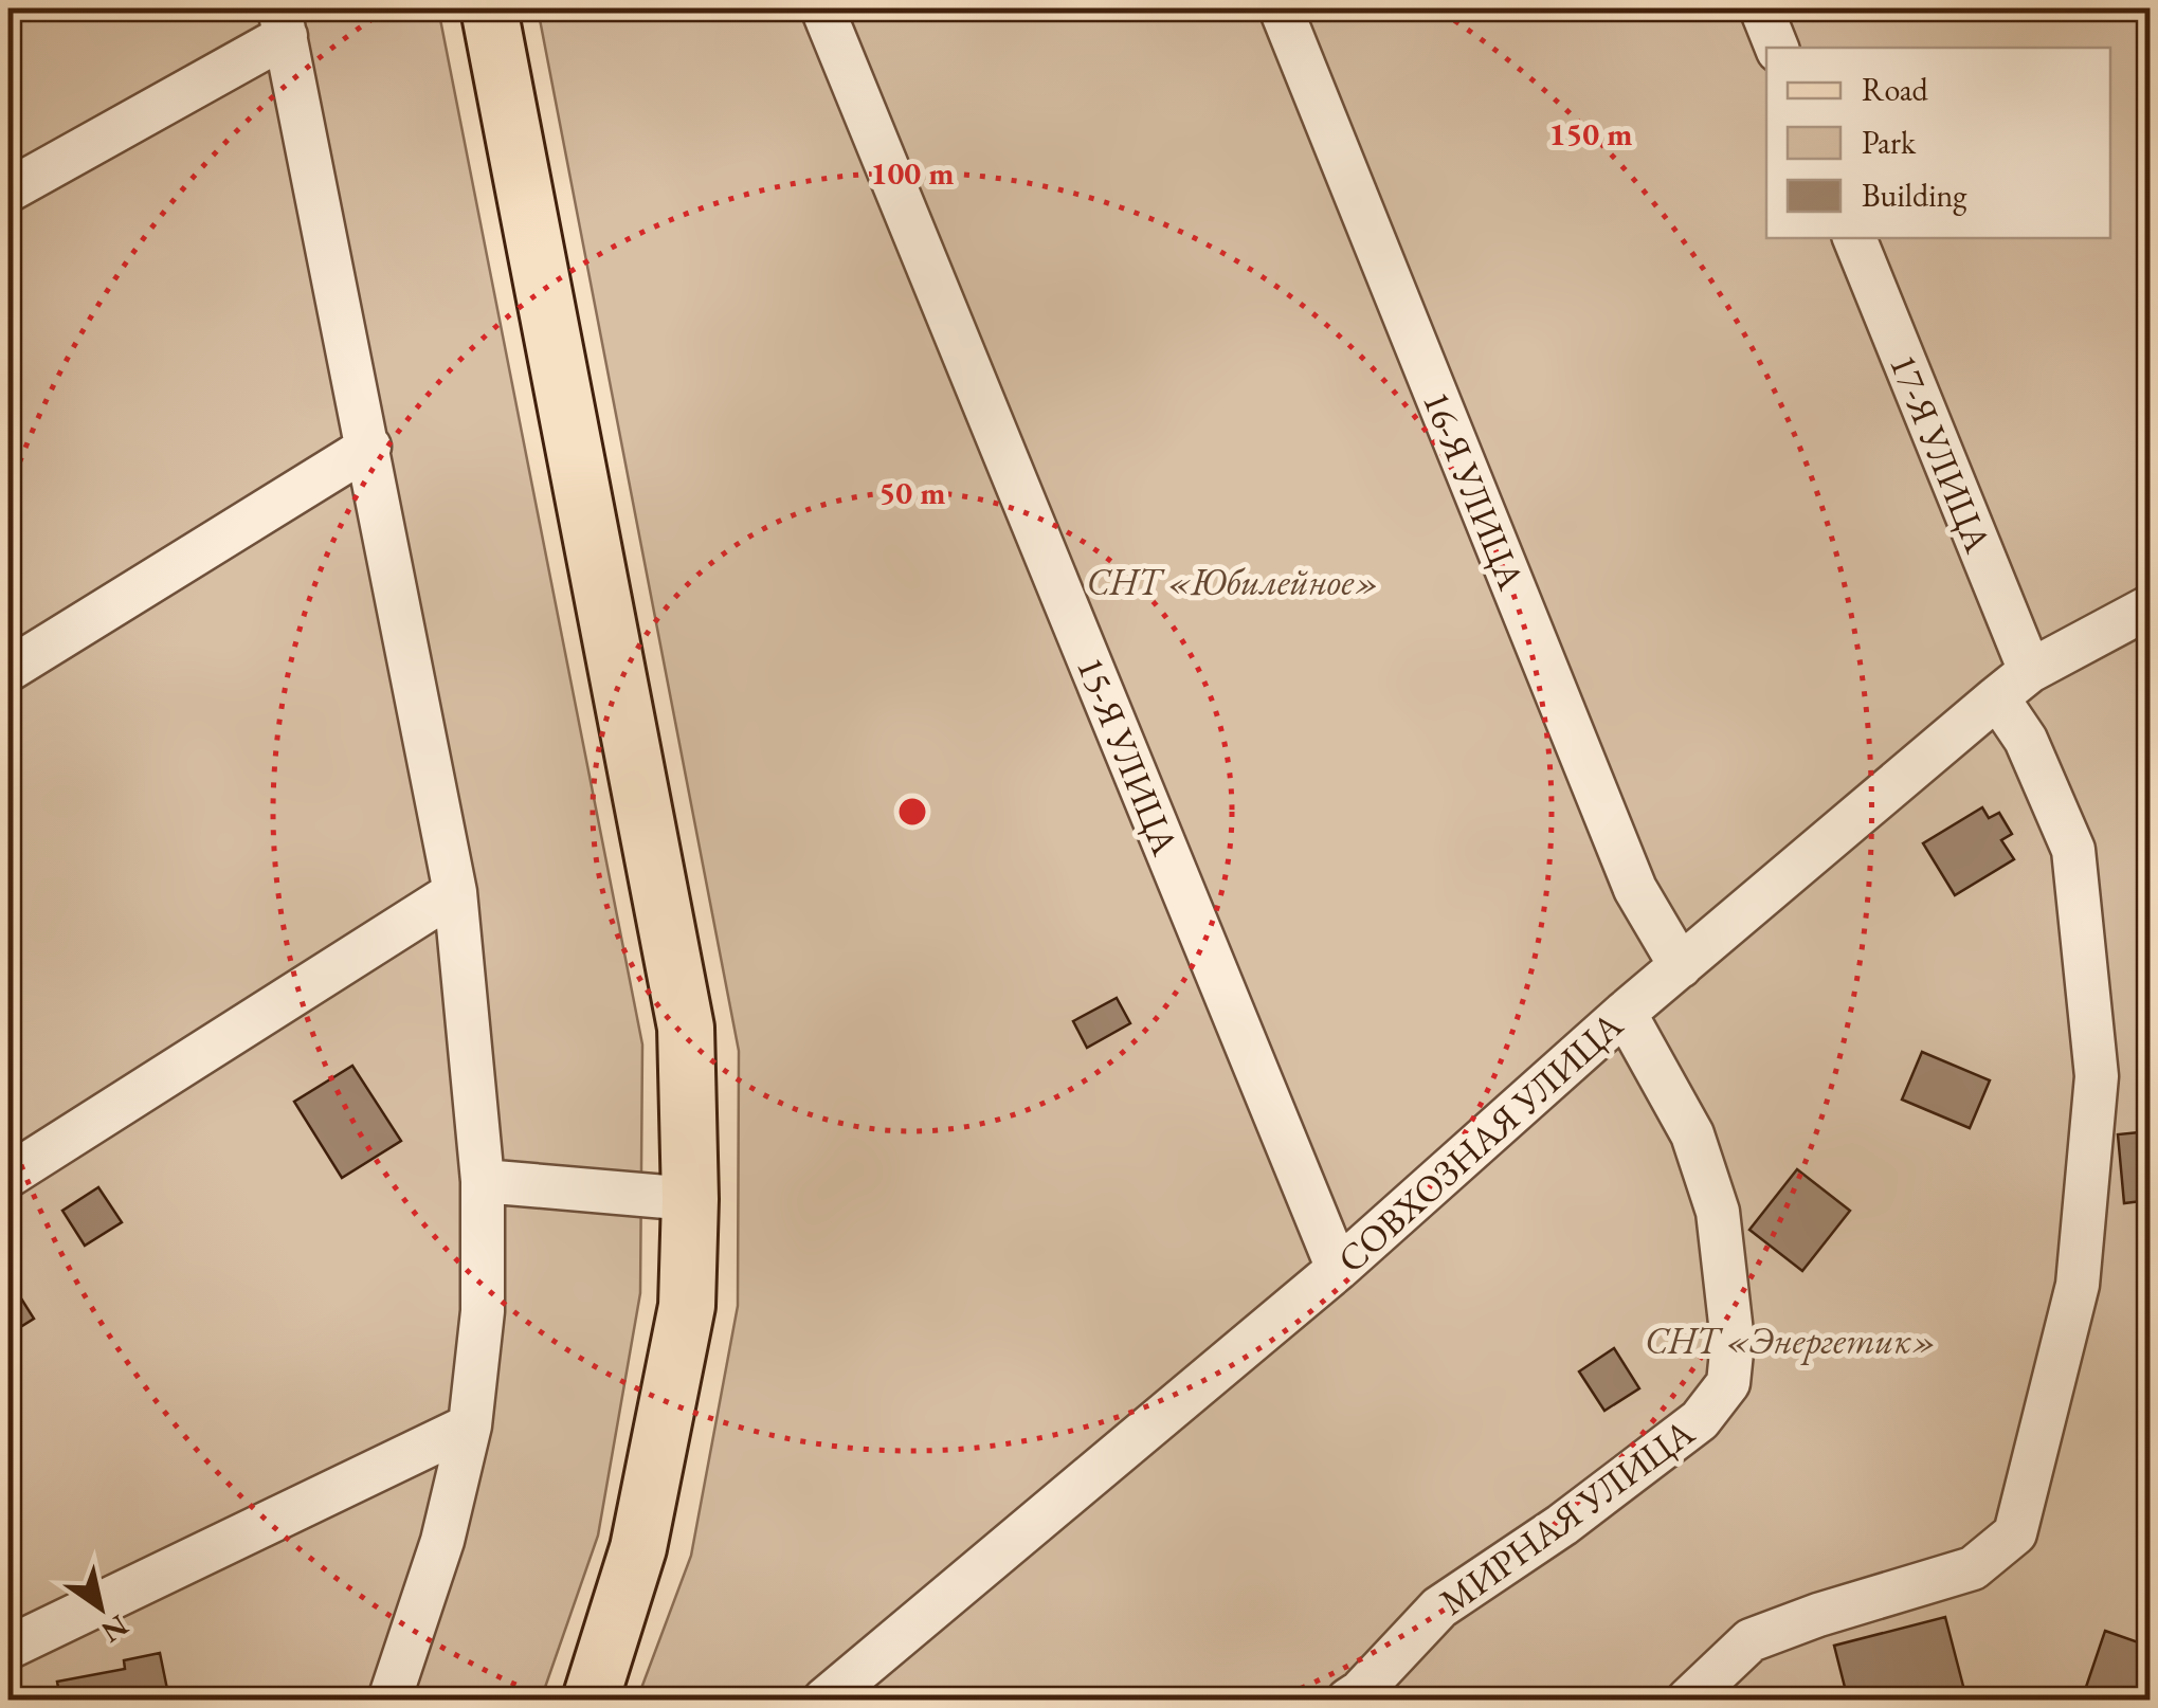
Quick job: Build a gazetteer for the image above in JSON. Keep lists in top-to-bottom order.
{
  "streets": {
    "street": [
      "17-Я УЛИЦА",
      "16-Я УЛИЦА",
      "15-Я УЛИЦА",
      "СОВХОЗНАЯ УЛИЦА",
      "МИРНАЯ УЛИЦА"
    ]
  },
  "crossings": [
    ["17-Я УЛИЦА", "СОВХОЗНАЯ УЛИЦА"],
    ["16-Я УЛИЦА", "СОВХОЗНАЯ УЛИЦА"],
    ["15-Я УЛИЦА", "СОВХОЗНАЯ УЛИЦА"],
    ["СОВХОЗНАЯ УЛИЦА", "МИРНАЯ УЛИЦА"]
  ],
  "parks": ["СНТ «Юбилейное»", "СНТ «Энергетик»"],
  "legend": ["Road", "Park", "Building"],
  "north": "bottom right",
  "rings": ["150 m", "100 m", "50 m"]
}
